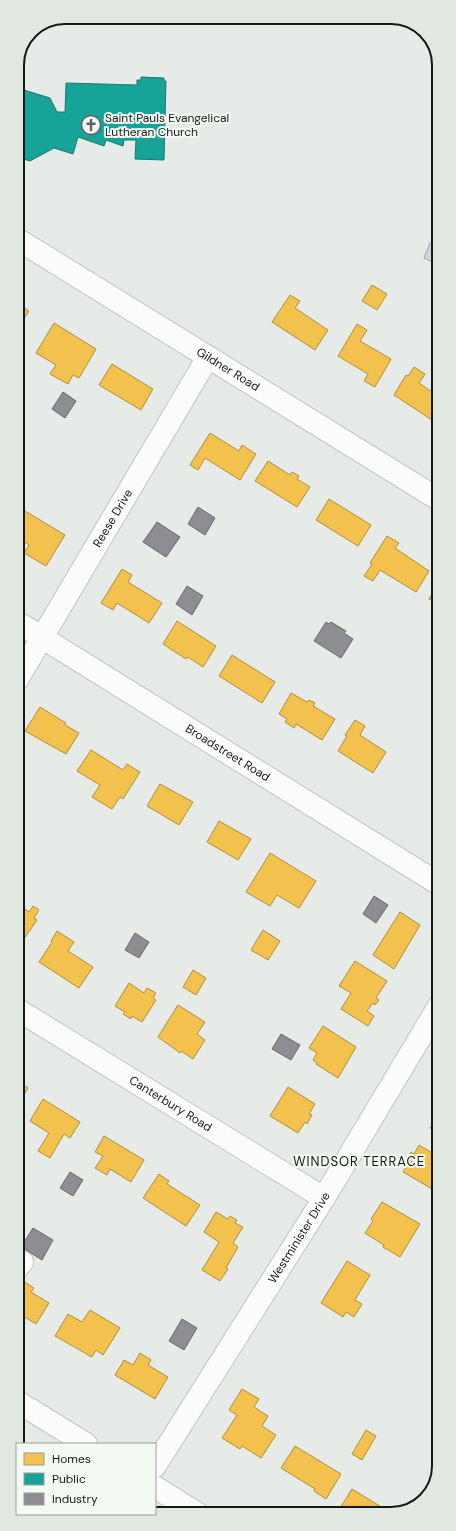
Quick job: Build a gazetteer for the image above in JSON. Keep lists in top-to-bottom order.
{
  "streets": {
    "street": [
      "Gildner Road",
      "Reese Drive",
      "Broadstreet Road",
      "Canterbury Road",
      "Westminister Drive"
    ]
  },
  "crossings": [
    ["Gildner Road", "Reese Drive"],
    ["Reese Drive", "Broadstreet Road"],
    ["Canterbury Road", "Westminister Drive"]
  ],
  "districts": ["WINDSOR TERRACE"],
  "places": {
    "church": ["Saint Pauls Evangelical Lutheran Church"]
  },
  "legend": ["Homes", "Public", "Industry"]
}
